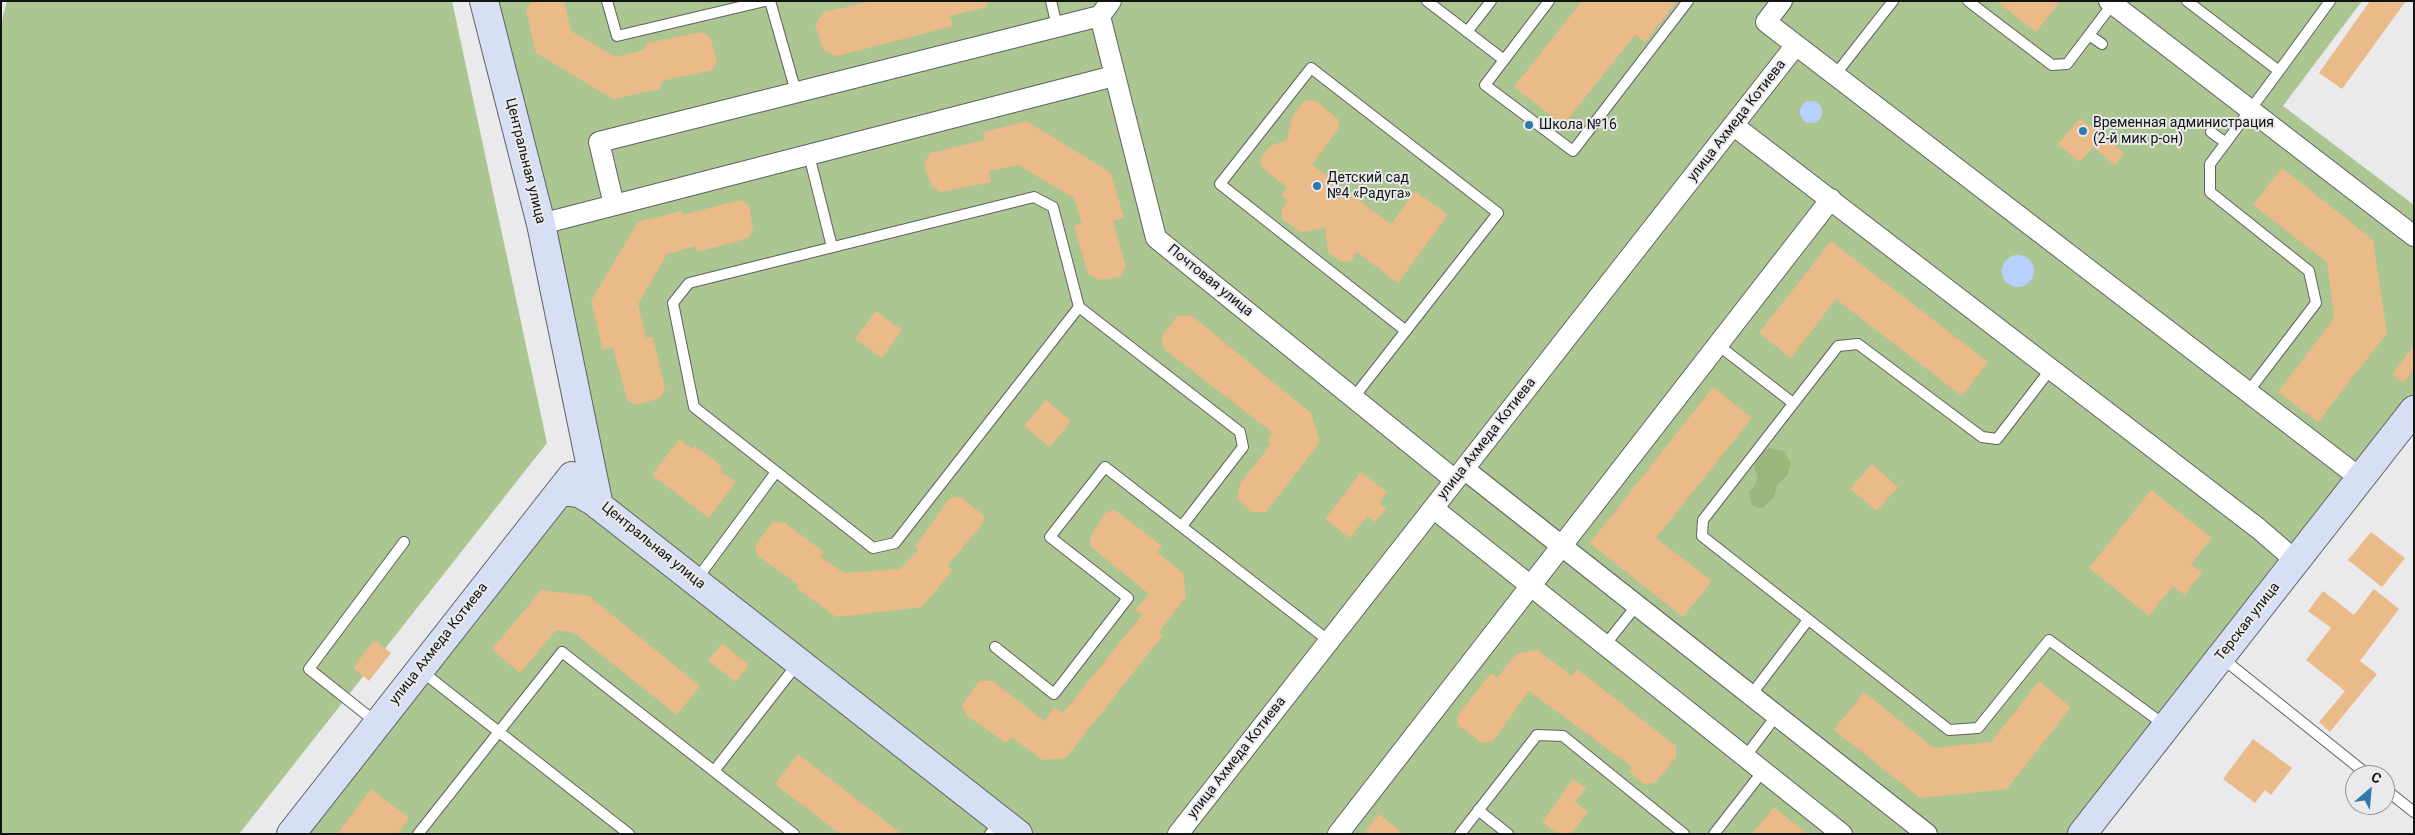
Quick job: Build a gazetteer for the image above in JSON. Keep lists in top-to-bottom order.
{
  "streets": {
    "street": [
      "улица Ахмеда Котиева",
      "Центральная улица",
      "Почтовая улица",
      "Терская улица"
    ]
  },
  "crossings": [
    ["улица Ахмеда Котиева", "Центральная улица"],
    ["улица Ахмеда Котиева", "Почтовая улица"]
  ],
  "places": ["Школа №16", "Временная администрация (2-й мик р-он)", "Детский сад №4 «Радуга»"],
  "north": "top right"
}
